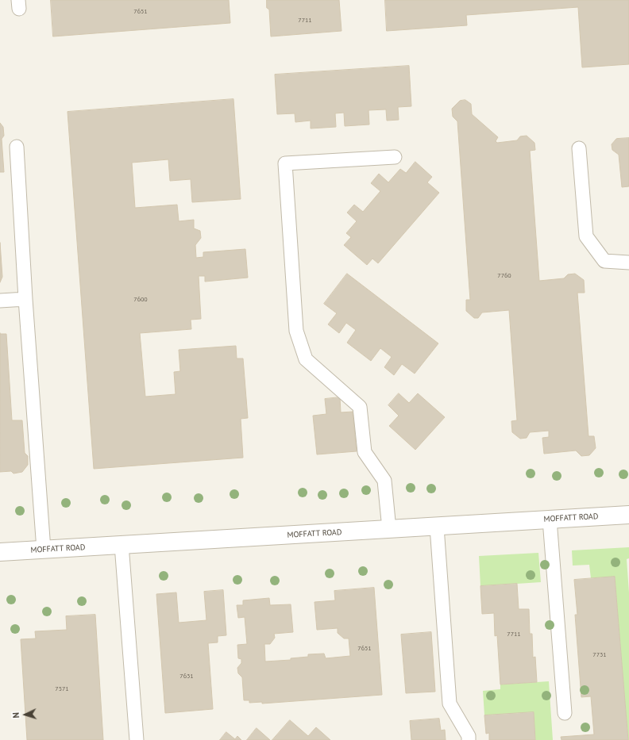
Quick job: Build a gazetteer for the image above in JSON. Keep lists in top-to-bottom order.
{
  "streets": {
    "street": ["MOFFATT ROAD"]
  },
  "house_numbers": [
    "7651",
    "7711",
    "7760",
    "7600",
    "7711",
    "7651",
    "7731",
    "7631",
    "7571"
  ],
  "north": "left"
}
